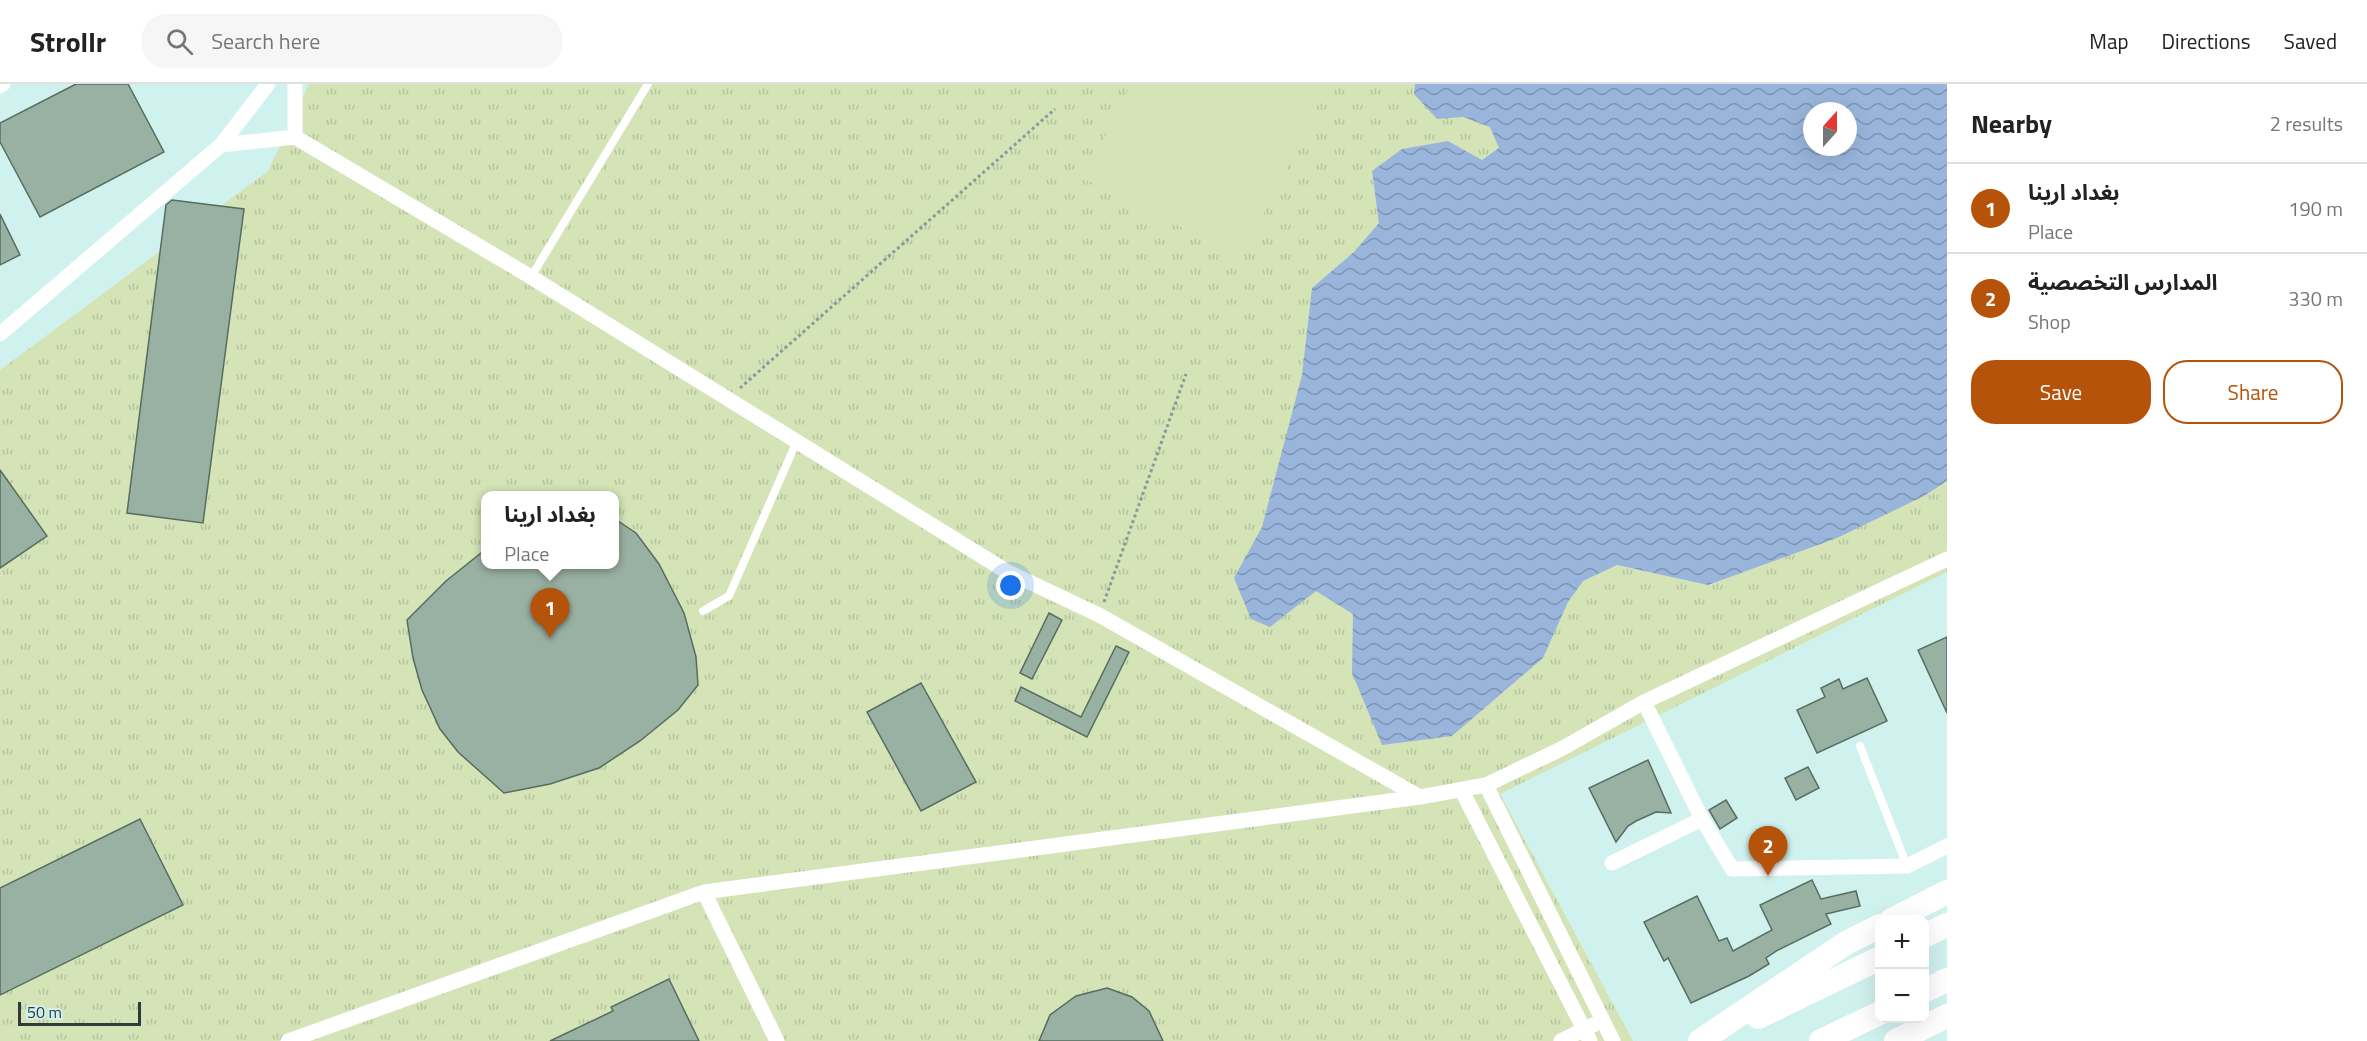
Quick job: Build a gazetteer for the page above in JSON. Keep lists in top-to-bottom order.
{
  "scale_bar": "50 m",
  "north": "top",
  "page": {
    "header": "Strollr",
    "search": "Search here",
    "nav": ["Map", "Directions", "Saved"],
    "heading": ["Nearby", "2 results"],
    "list": [
      {
        "mark": "1",
        "name": "بغداد ارينا",
        "note": "Place",
        "value": "190 m"
      },
      {
        "mark": "2",
        "name": "المدارس التخصصية",
        "note": "Shop",
        "value": "330 m"
      }
    ],
    "buttons": ["Save", "Share"],
    "popup": ["بغداد ارينا", "Place"],
    "pins": ["1", "2"],
    "map_buttons": ["+", "−"],
    "scale": "50 m"
  }
}
